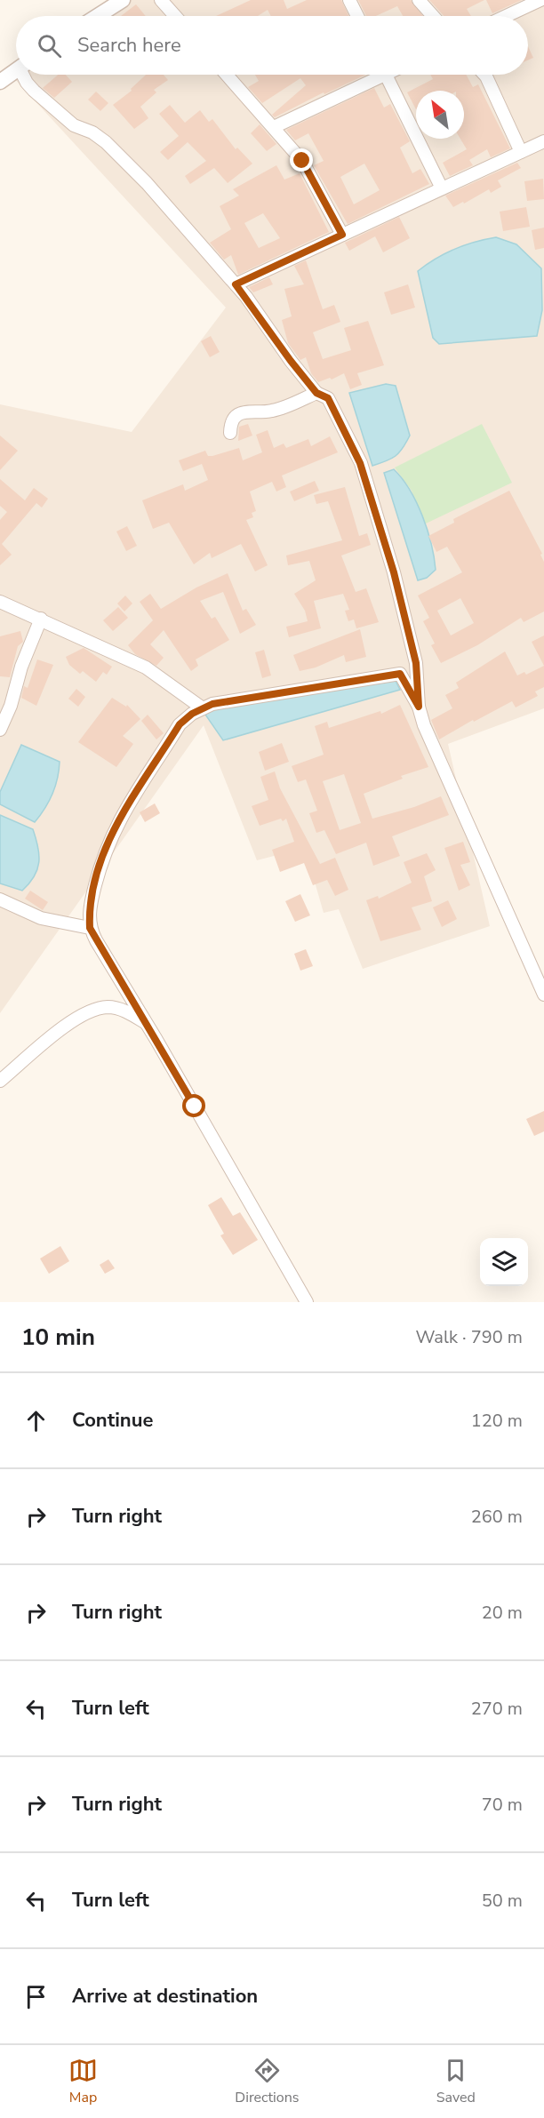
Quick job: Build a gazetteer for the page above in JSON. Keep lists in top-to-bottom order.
{
  "north": "top left",
  "page": {
    "search": "Search here",
    "heading": ["10 min", "Walk · 790 m"],
    "list": [
      ["Continue", "120 m"],
      ["Turn right", "260 m"],
      ["Turn right", "20 m"],
      ["Turn left", "270 m"],
      ["Turn right", "70 m"],
      ["Turn left", "50 m"],
      "Arrive at destination"
    ],
    "nav": ["Map", "Directions", "Saved"]
  }
}
